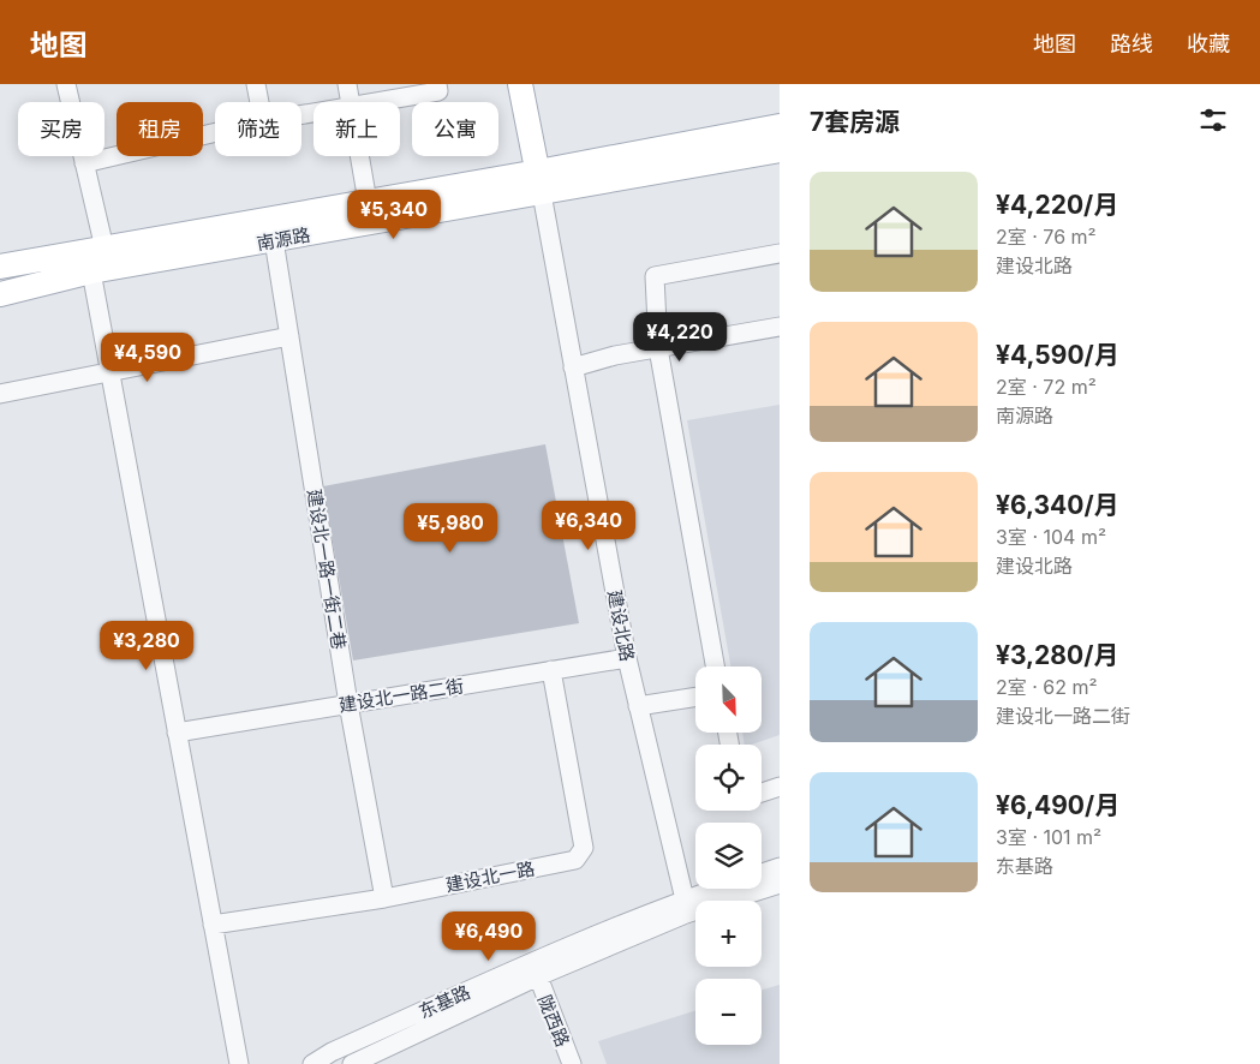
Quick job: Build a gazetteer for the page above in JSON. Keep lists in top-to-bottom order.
{
  "streets": {
    "main road": ["南源路"],
    "street": [
      "建设北一路一街二巷",
      "建设北路",
      "建设北一路二街",
      "建设北一路",
      "东基路",
      "陇西路"
    ]
  },
  "crossings": [
    ["南源路", "建设北一路一街二巷"],
    ["南源路", "建设北路"],
    ["建设北一路一街二巷", "建设北一路二街"],
    ["建设北一路一街二巷", "建设北一路"],
    ["建设北路", "建设北一路二街"],
    ["建设北路", "东基路"],
    ["建设北一路二街", "建设北一路"],
    ["东基路", "陇西路"]
  ],
  "north": "bottom right",
  "page": {
    "header": "地图",
    "nav": ["地图", "路线", "收藏"],
    "heading": "7套房源",
    "chip": [
      "买房",
      "租房",
      "筛选",
      "新上",
      "公寓"
    ],
    "list": [
      {
        "name": "¥4,220/月",
        "note": "2室 · 76 m² · 建设北路"
      },
      {
        "name": "¥4,590/月",
        "note": "2室 · 72 m² · 南源路"
      },
      {
        "name": "¥6,340/月",
        "note": "3室 · 104 m² · 建设北路"
      },
      {
        "name": "¥3,280/月",
        "note": "2室 · 62 m² · 建设北一路二街"
      },
      {
        "name": "¥6,490/月",
        "note": "3室 · 101 m² · 东基路"
      }
    ],
    "price": [
      "¥5,340",
      "¥4,220",
      "¥4,590",
      "¥6,340",
      "¥5,980",
      "¥3,280",
      "¥6,490"
    ],
    "map_buttons": ["+", "−"]
  }
}
